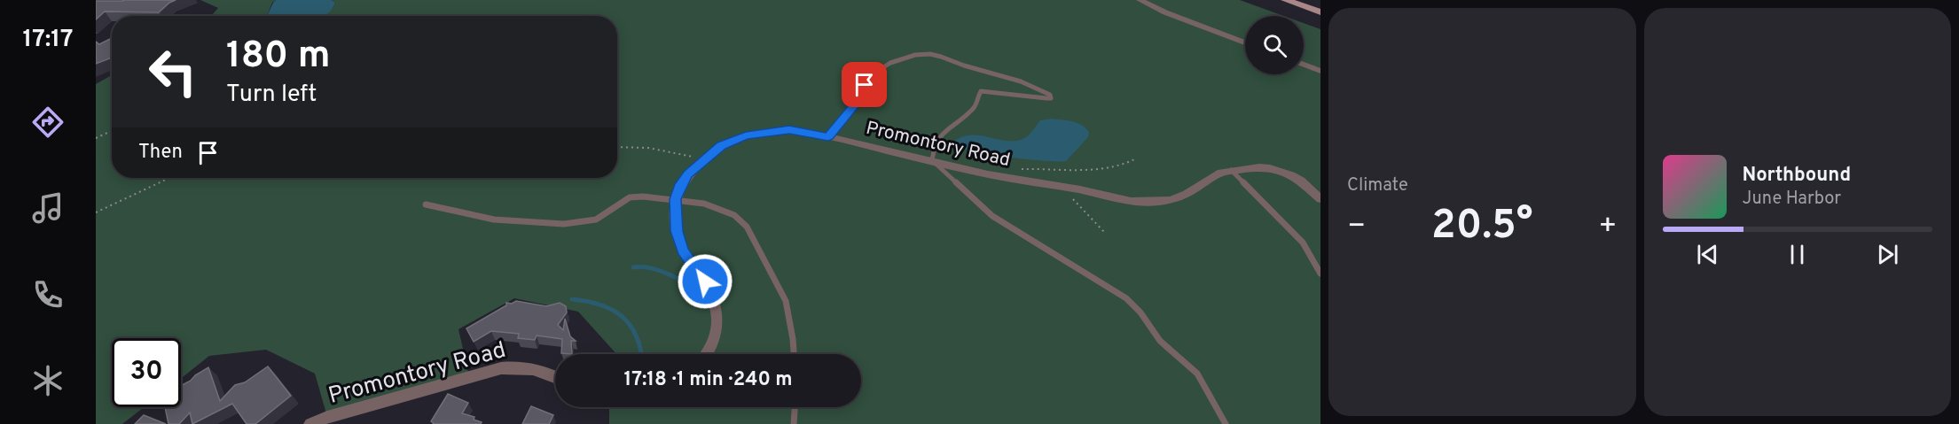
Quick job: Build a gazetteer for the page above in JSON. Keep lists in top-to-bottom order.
{
  "streets": {
    "street": ["Promontory Road"]
  },
  "page": {
    "tabs": "17:17",
    "tile": "Climate",
    "turn": ["180 m", "Turn left"],
    "then": "Then",
    "song": ["Northbound", "June Harbor"],
    "heat": ["−", "20.5°", "+"],
    "limit": "30",
    "trip": "17:18 · 1 min · 240 m"
  }
}
